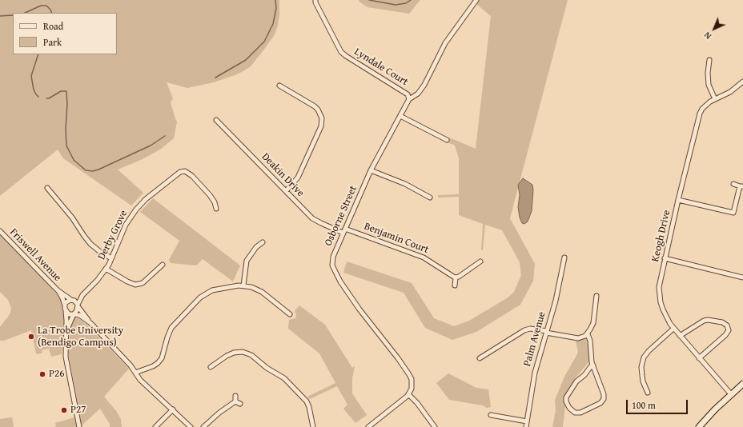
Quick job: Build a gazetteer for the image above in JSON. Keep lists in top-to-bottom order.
{
  "streets": {
    "street": [
      "Lyndale Court",
      "Deakin Drive",
      "Osborne Street",
      "Derby Grove",
      "Keogh Drive",
      "Benjamin Court",
      "Friswell Avenue",
      "Palm Avenue"
    ]
  },
  "crossings": [
    ["Lyndale Court", "Osborne Street"],
    ["Deakin Drive", "Osborne Street"],
    ["Deakin Drive", "Benjamin Court"],
    ["Osborne Street", "Benjamin Court"],
    ["Derby Grove", "Friswell Avenue"]
  ],
  "places": ["La Trobe University (Bendigo Campus)", "P26", "P27"],
  "legend": ["Road", "Park"],
  "scale_bar": "100 m",
  "north": "bottom left"
}
